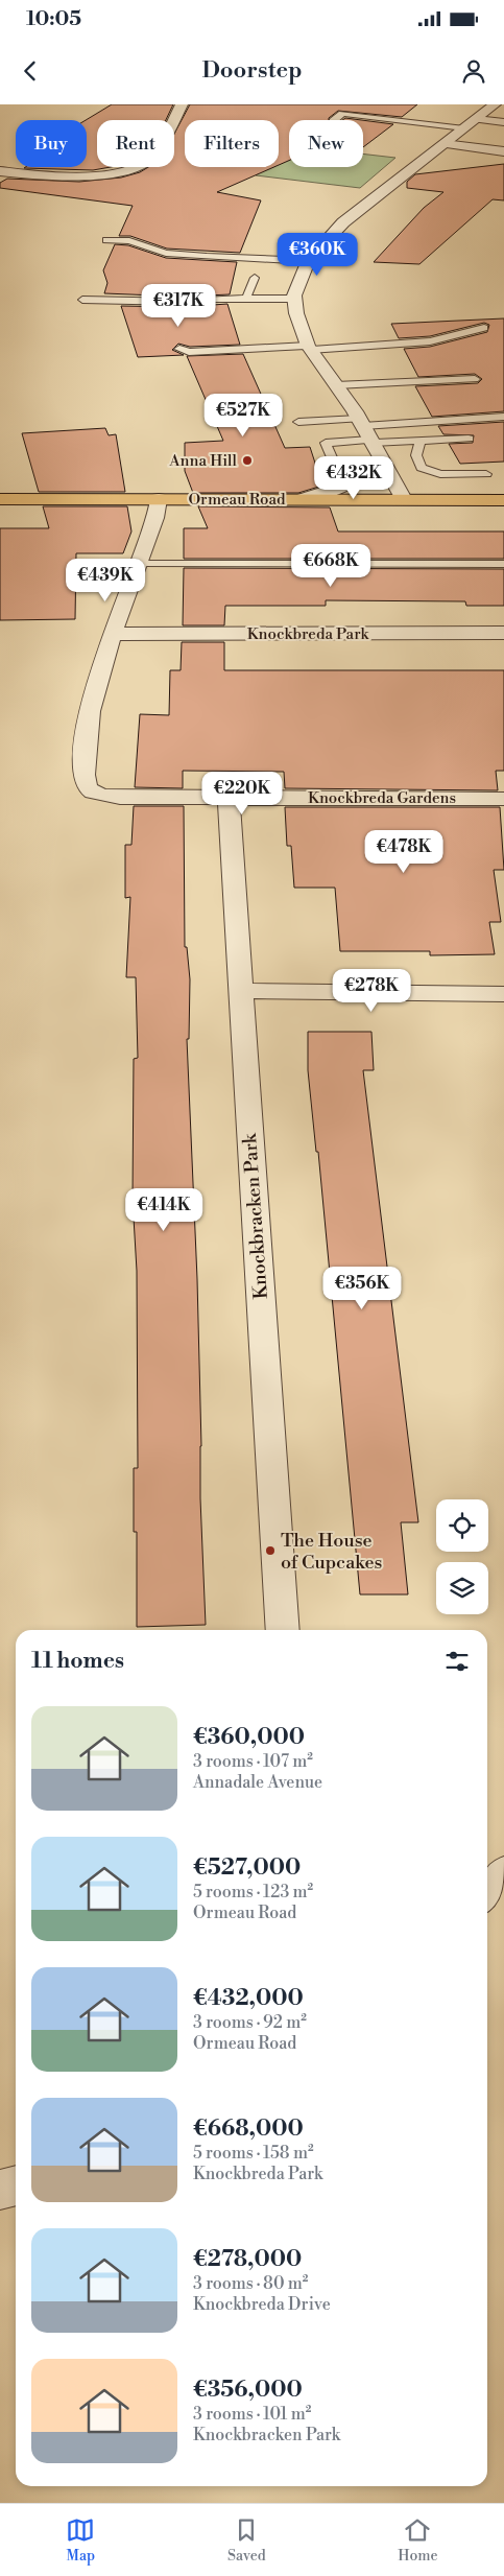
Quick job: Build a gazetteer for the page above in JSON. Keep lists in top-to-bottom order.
{
  "streets": {
    "main road": ["Ormeau Road"],
    "street": ["Knockbreda Park", "Knockbreda Gardens", "Knockbracken Park"]
  },
  "crossings": [
    ["Knockbreda Park", "Knockbreda Gardens"],
    ["Knockbreda Gardens", "Knockbracken Park"]
  ],
  "places": ["Anna Hill", "The House of Cupcakes"],
  "page": {
    "status": "10:05",
    "header": "Doorstep",
    "chip": [
      "Buy",
      "Rent",
      "Filters",
      "New"
    ],
    "price": [
      "€360K",
      "€317K",
      "€527K",
      "€432K",
      "€668K",
      "€439K",
      "€220K",
      "€478K",
      "€278K",
      "€414K",
      "€356K"
    ],
    "heading": "11 homes",
    "list": [
      {
        "name": "€360,000",
        "note": "3 rooms · 107 m² · Annadale Avenue"
      },
      {
        "name": "€527,000",
        "note": "5 rooms · 123 m² · Ormeau Road"
      },
      {
        "name": "€432,000",
        "note": "3 rooms · 92 m² · Ormeau Road"
      },
      {
        "name": "€668,000",
        "note": "5 rooms · 158 m² · Knockbreda Park"
      },
      {
        "name": "€278,000",
        "note": "3 rooms · 80 m² · Knockbreda Drive"
      },
      {
        "name": "€356,000",
        "note": "3 rooms · 101 m² · Knockbracken Park"
      }
    ],
    "tabs": ["Map", "Saved", "Home"]
  }
}
